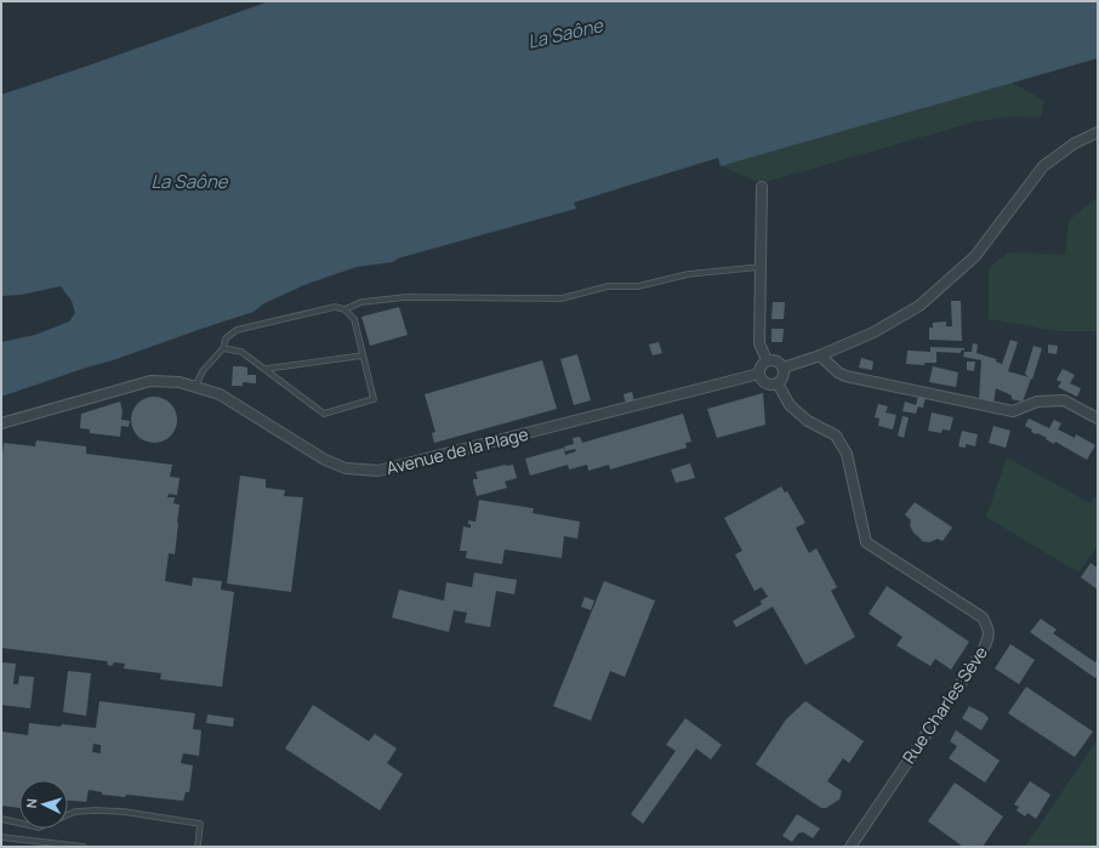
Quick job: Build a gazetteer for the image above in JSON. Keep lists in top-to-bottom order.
{
  "streets": {
    "street": ["Avenue de la Plage", "Rue Charles Sève"]
  },
  "crossings": [
    ["Avenue de la Plage", "Rue Charles Sève"]
  ],
  "water": ["La Saône"],
  "north": "left"
}
